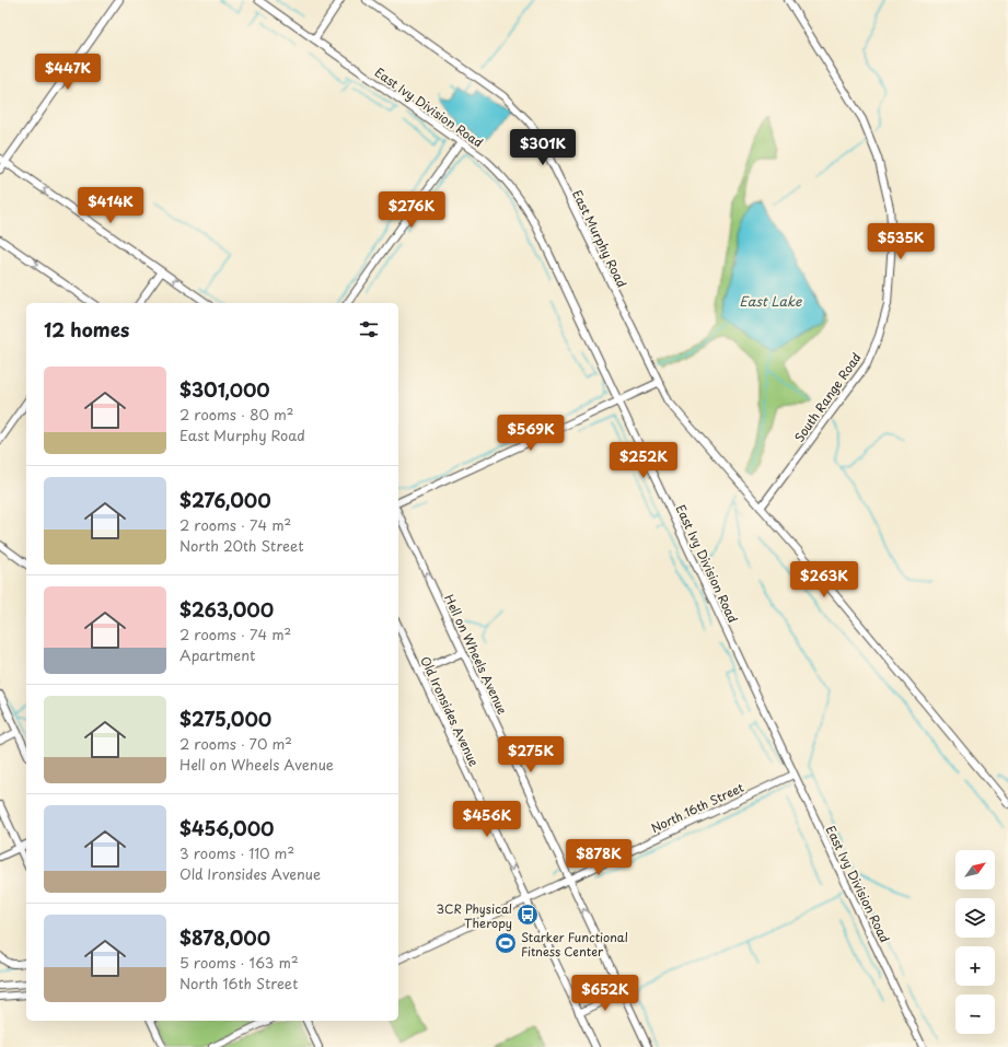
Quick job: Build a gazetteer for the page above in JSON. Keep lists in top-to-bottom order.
{
  "streets": {
    "street": [
      "East Ivy Division Road",
      "East Murphy Road",
      "South Range Road",
      "Hell on Wheels Avenue",
      "Old Ironsides Avenue",
      "North 16th Street"
    ]
  },
  "crossings": [
    ["East Ivy Division Road", "North 16th Street"],
    ["East Murphy Road", "South Range Road"],
    ["Hell on Wheels Avenue", "North 16th Street"],
    ["Old Ironsides Avenue", "North 16th Street"]
  ],
  "one_way": ["Hell on Wheels Avenue", "Old Ironsides Avenue"],
  "water": ["East Lake"],
  "places": {
    "bus stop": ["3CR Physical Theropy"],
    "sports": ["Starker Functional Fitness Center"]
  },
  "north": "top right",
  "page": {
    "price": [
      "$447K",
      "$301K",
      "$414K",
      "$276K",
      "$535K",
      "$569K",
      "$252K",
      "$263K",
      "$275K",
      "$456K",
      "$878K",
      "$652K"
    ],
    "heading": "12 homes",
    "list": [
      {
        "name": "$301,000",
        "note": "2 rooms · 80 m² · East Murphy Road"
      },
      {
        "name": "$276,000",
        "note": "2 rooms · 74 m² · North 20th Street"
      },
      {
        "name": "$263,000",
        "note": "2 rooms · 74 m² · Apartment"
      },
      {
        "name": "$275,000",
        "note": "2 rooms · 70 m² · Hell on Wheels Avenue"
      },
      {
        "name": "$456,000",
        "note": "3 rooms · 110 m² · Old Ironsides Avenue"
      },
      {
        "name": "$878,000",
        "note": "5 rooms · 163 m² · North 16th Street"
      }
    ],
    "map_buttons": ["+", "−"]
  }
}
